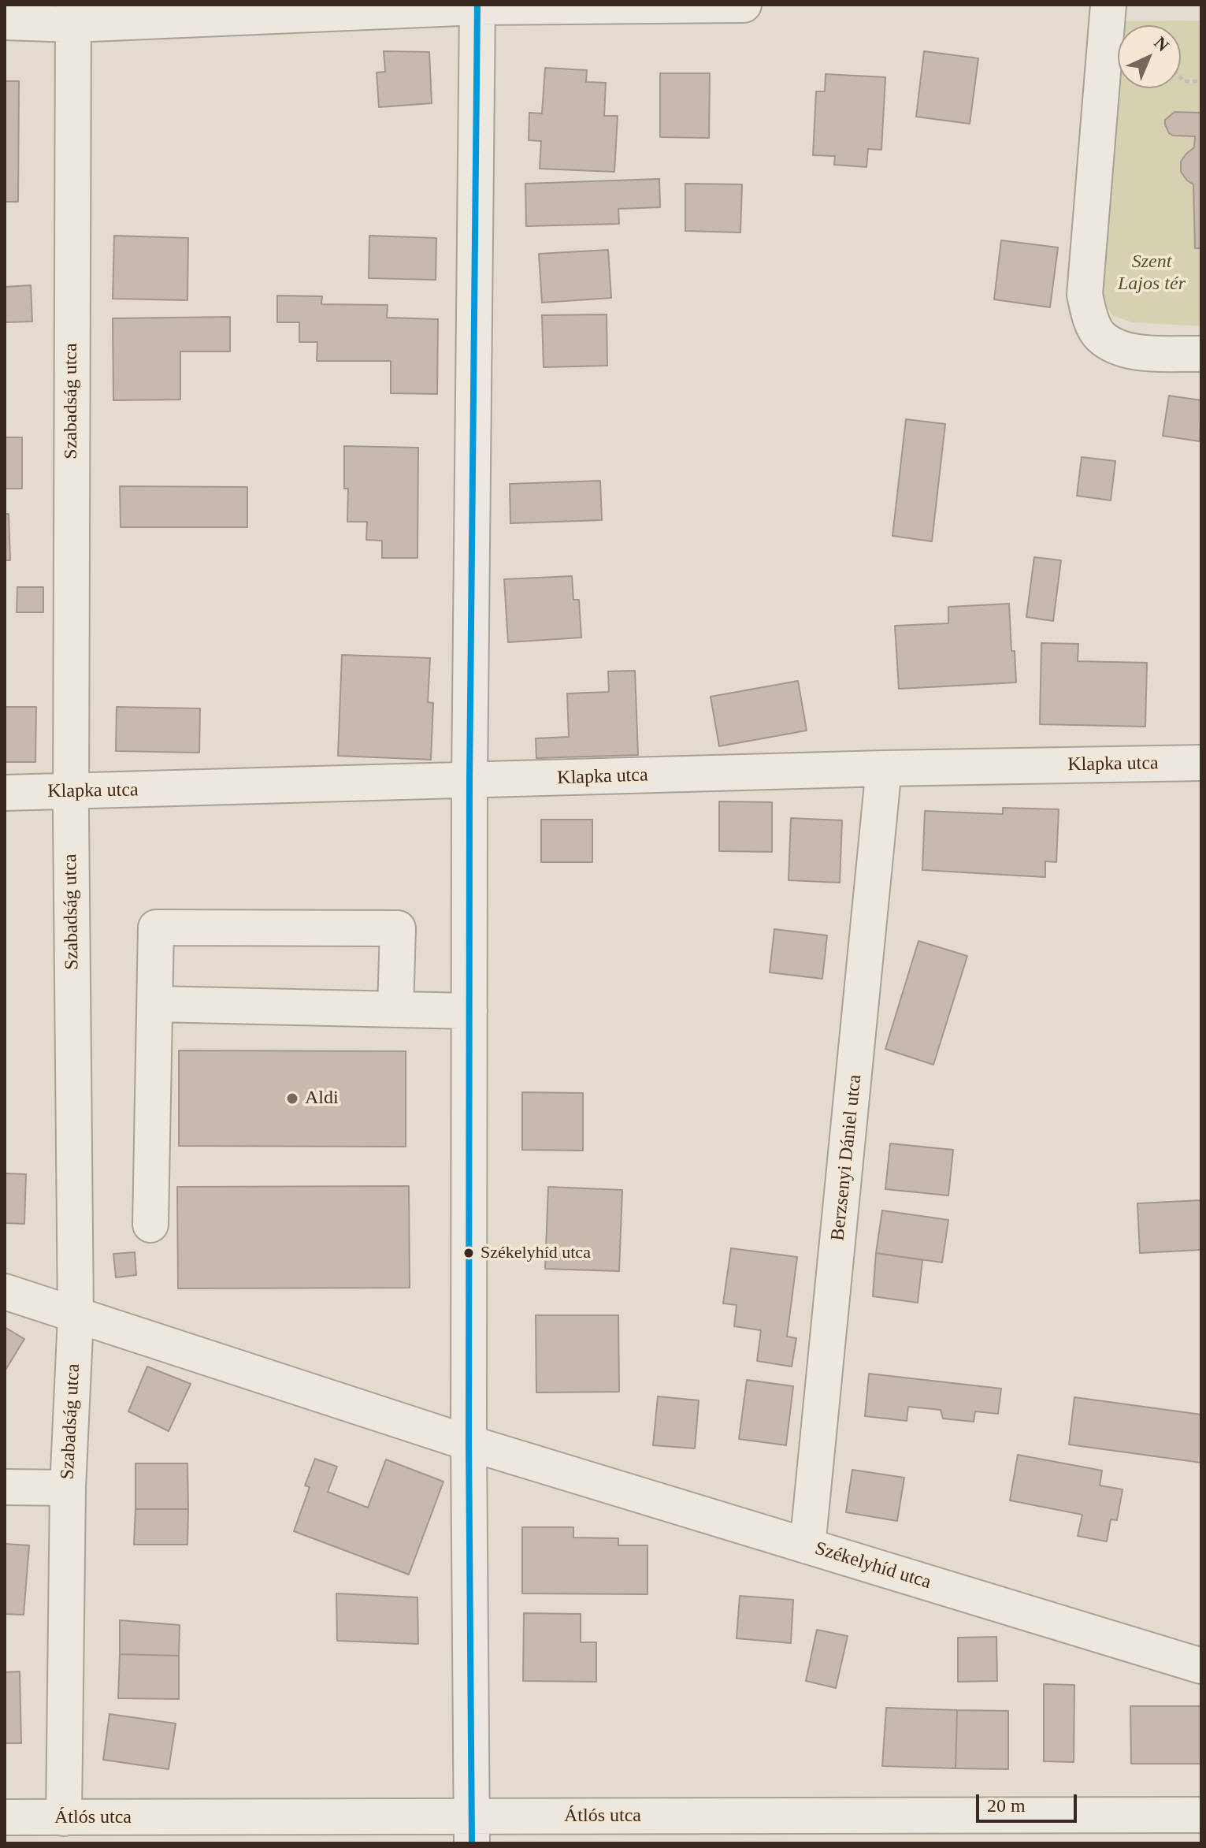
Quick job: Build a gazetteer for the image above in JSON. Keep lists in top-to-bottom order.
{
  "streets": {
    "street": [
      "Szabadság utca",
      "Klapka utca",
      "Berzsenyi Dániel utca",
      "Székelyhíd utca",
      "Átlós utca"
    ]
  },
  "crossings": [
    ["Szabadság utca", "Klapka utca"],
    ["Szabadság utca", "Székelyhíd utca"],
    ["Szabadság utca", "Átlós utca"],
    ["Klapka utca", "Berzsenyi Dániel utca"],
    ["Berzsenyi Dániel utca", "Székelyhíd utca"]
  ],
  "parks": ["Szent Lajos tér"],
  "places": ["Aldi", "Székelyhíd utca"],
  "scale_bar": "20 m",
  "north": "top right"
}
